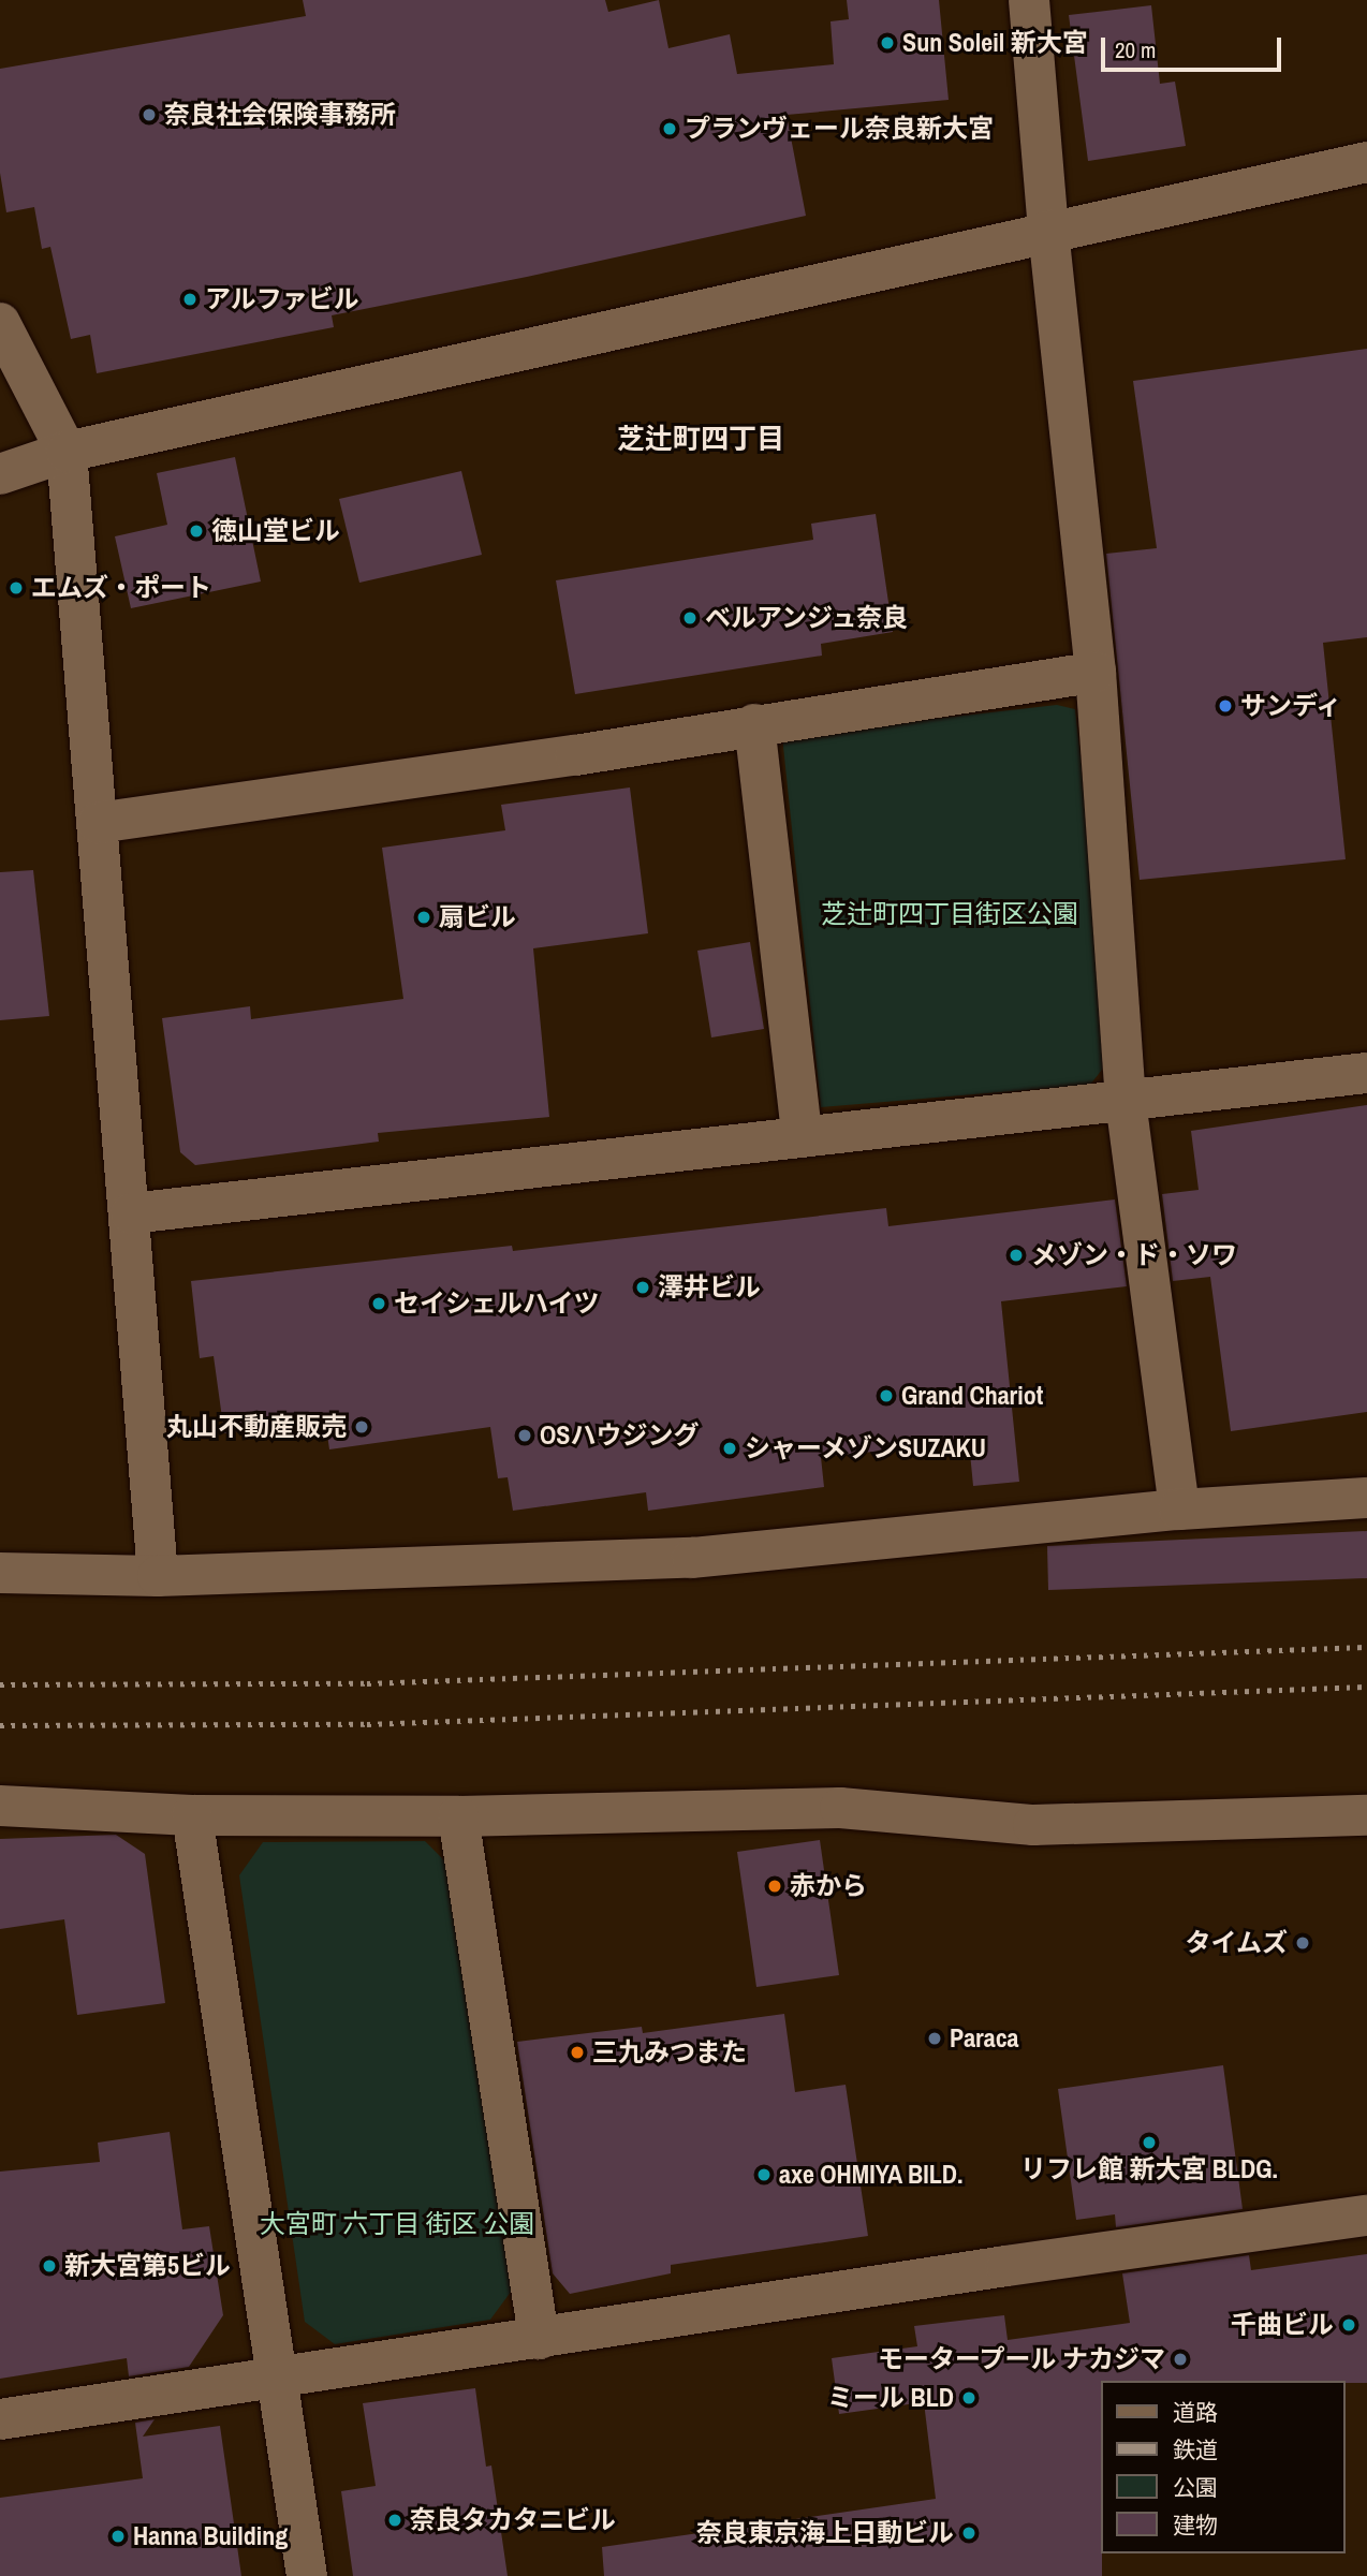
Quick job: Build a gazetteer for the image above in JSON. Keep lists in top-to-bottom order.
{
  "districts": ["芝辻町四丁目"],
  "parks": ["芝辻町四丁目街区公園", "大宮町 六丁目 街区 公園"],
  "places": [
    "Sun Soleil 新大宮",
    "奈良社会保険事務所",
    "プランヴェール奈良新大宮",
    "アルファビル",
    "徳山堂ビル",
    "エムズ・ポート",
    "ベルアンジュ奈良",
    "サンディ",
    "扇ビル",
    "メゾン・ド・ソワ",
    "澤井ビル",
    "セイシェルハイツ",
    "Grand Chariot",
    "丸山不動産販売",
    "OSハウジング",
    "シャーメゾンSUZAKU",
    "赤から",
    "タイムズ",
    "Paraca",
    "三九みつまた",
    "リフレ館 新大宮 BLDG.",
    "axe OHMIYA BILD.",
    "新大宮第5ビル",
    "千曲ビル",
    "モータープール ナカジマ",
    "ミール BLD",
    "奈良タカタニビル",
    "奈良東京海上日動ビル",
    "Hanna Building"
  ],
  "legend": [
    "道路",
    "鉄道",
    "公園",
    "建物"
  ],
  "scale_bar": "20 m"
}
